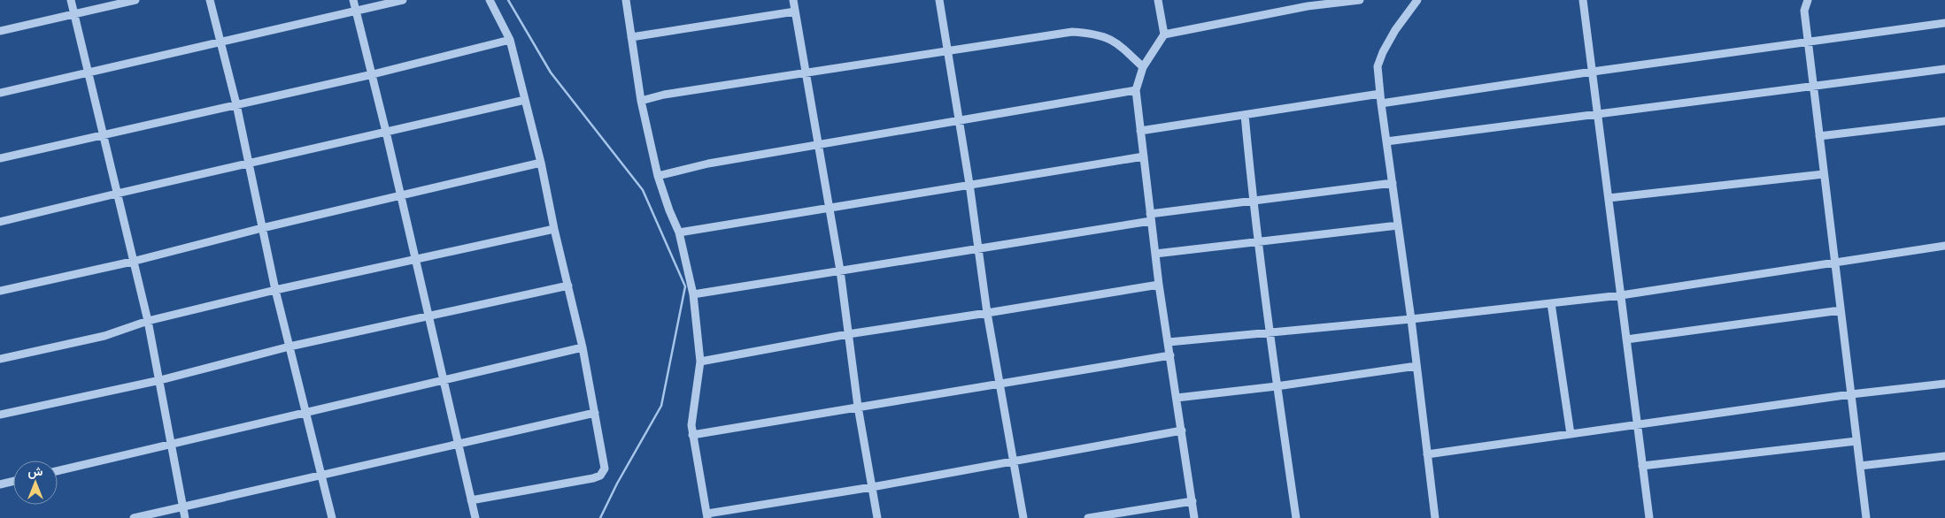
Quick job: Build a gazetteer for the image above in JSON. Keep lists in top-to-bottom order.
{
  "north": "top"
}
